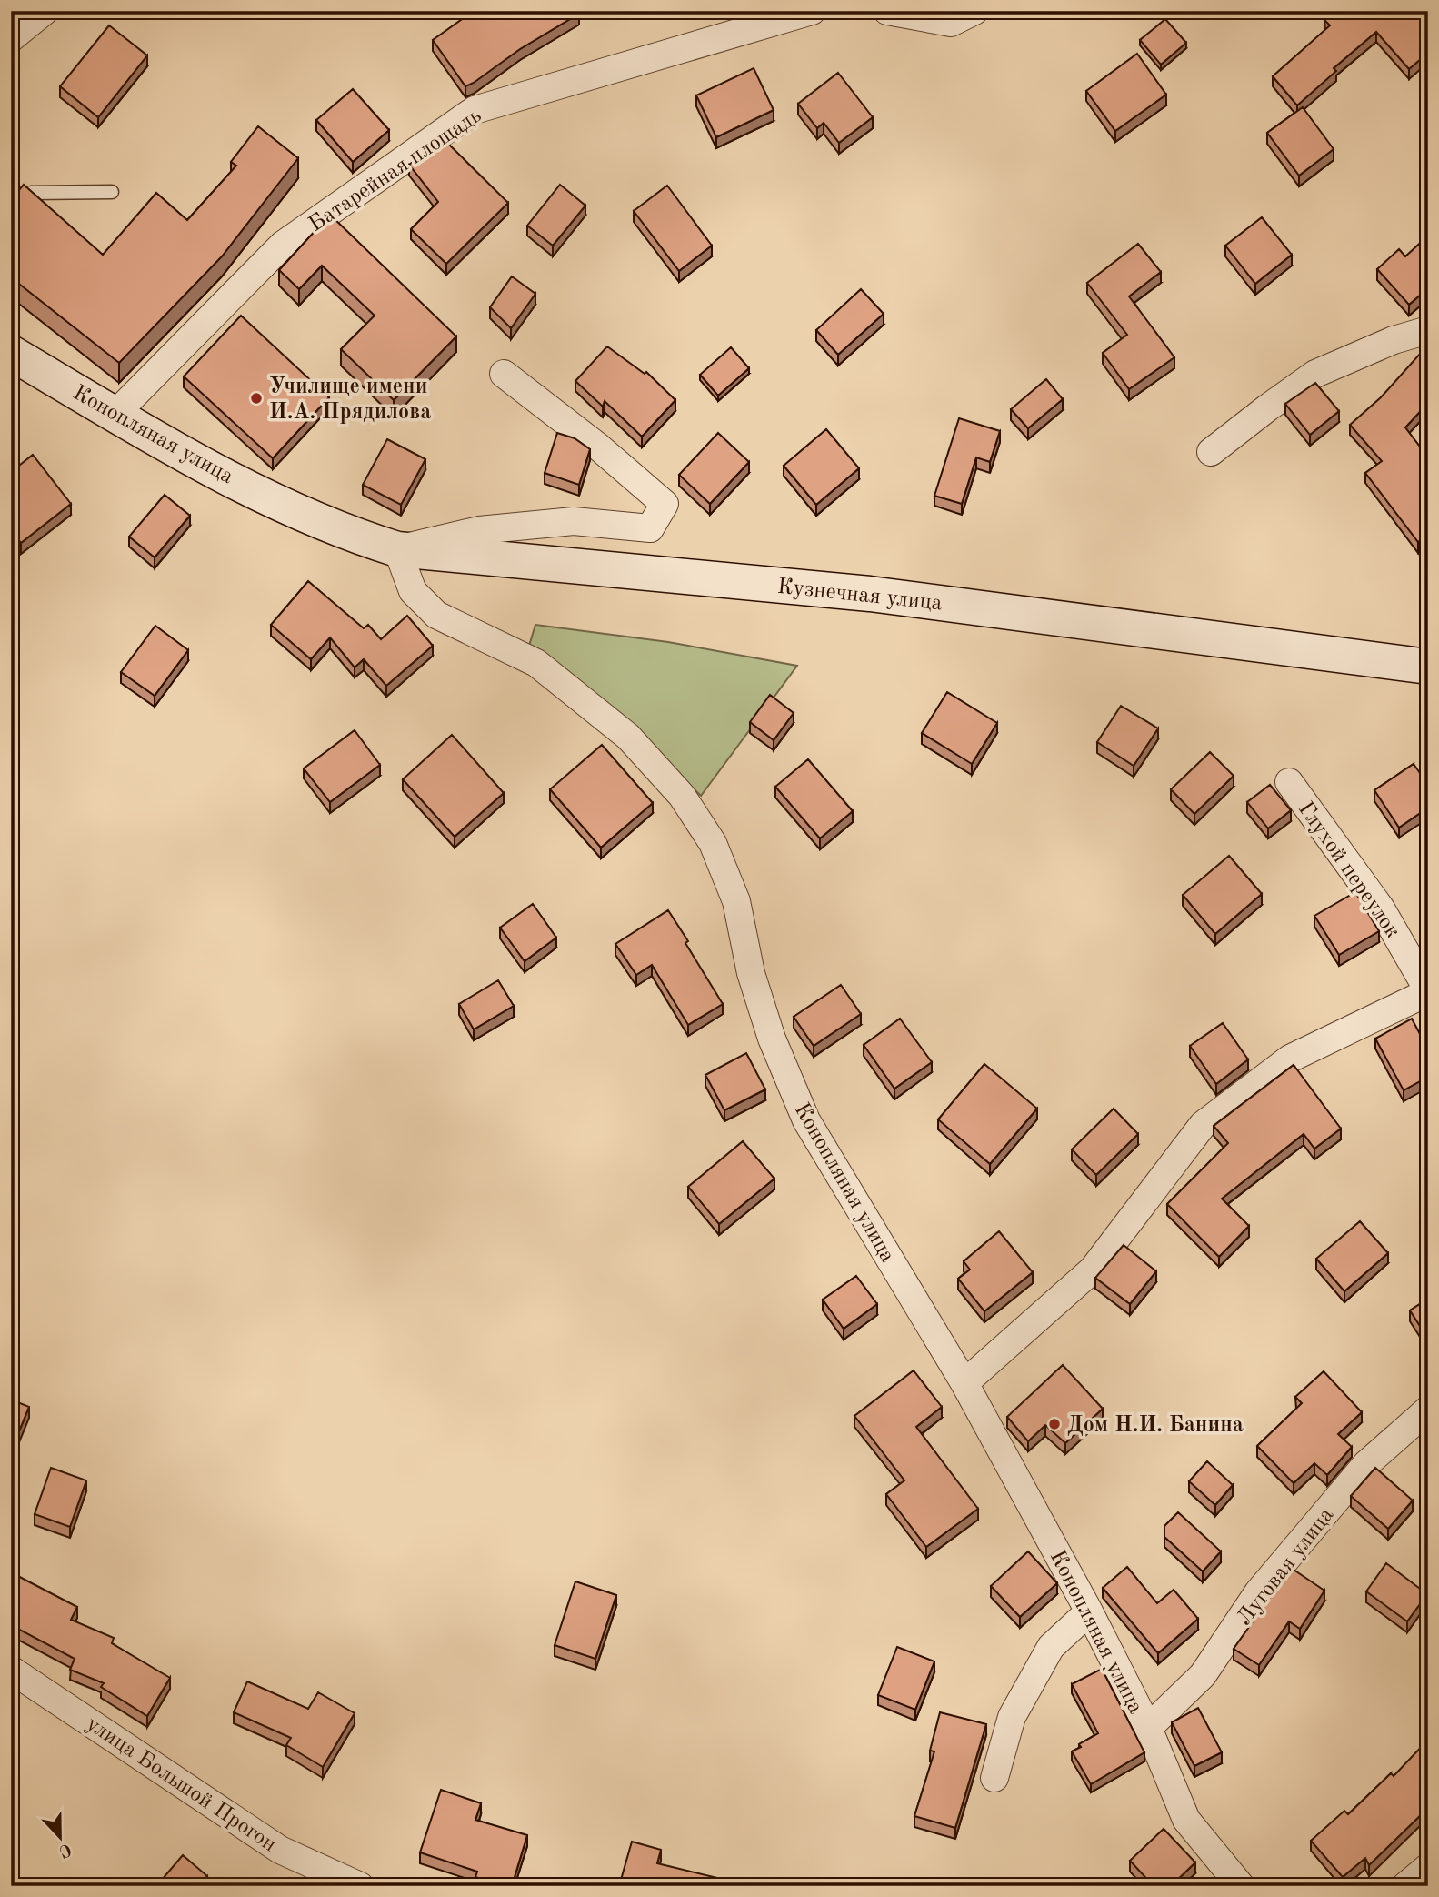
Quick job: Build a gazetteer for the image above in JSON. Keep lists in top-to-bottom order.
{
  "streets": {
    "main road": ["Конопляная улица", "Кузнечная улица"],
    "street": [
      "Батарейная площадь",
      "Глухой переулок",
      "Луговая улица",
      "улица Большой Прогон"
    ]
  },
  "crossings": [
    ["Батарейная площадь", "Конопляная улица"],
    ["Конопляная улица", "Кузнечная улица"],
    ["Конопляная улица", "Луговая улица"]
  ],
  "places": ["Училище имени И.А. Прядилова", "Дом Н.И. Банина"],
  "north": "bottom"
}
